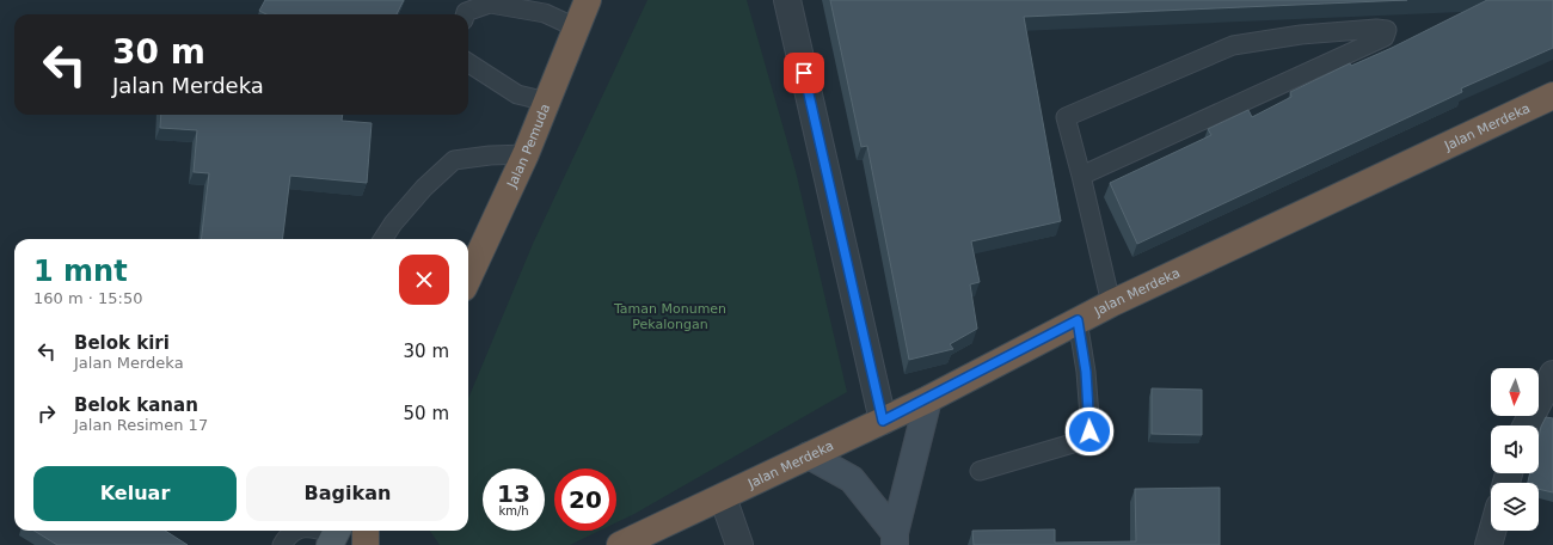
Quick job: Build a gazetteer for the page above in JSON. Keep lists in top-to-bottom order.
{
  "streets": {
    "highway": ["Jalan Merdeka", "Jalan Pemuda"]
  },
  "parks": ["Taman Monumen Pekalongan"],
  "north": "bottom",
  "page": {
    "turn": ["30 m", "Jalan Merdeka"],
    "heading": ["1 mnt", "160 m · 15:50"],
    "list": [
      {
        "name": "Belok kiri",
        "note": "Jalan Merdeka",
        "value": "30 m"
      },
      {
        "name": "Belok kanan",
        "note": "Jalan Resimen 17",
        "value": "50 m"
      }
    ],
    "buttons": ["Keluar", "Bagikan"],
    "speed": "13 km/h",
    "limit": "20"
  }
}
